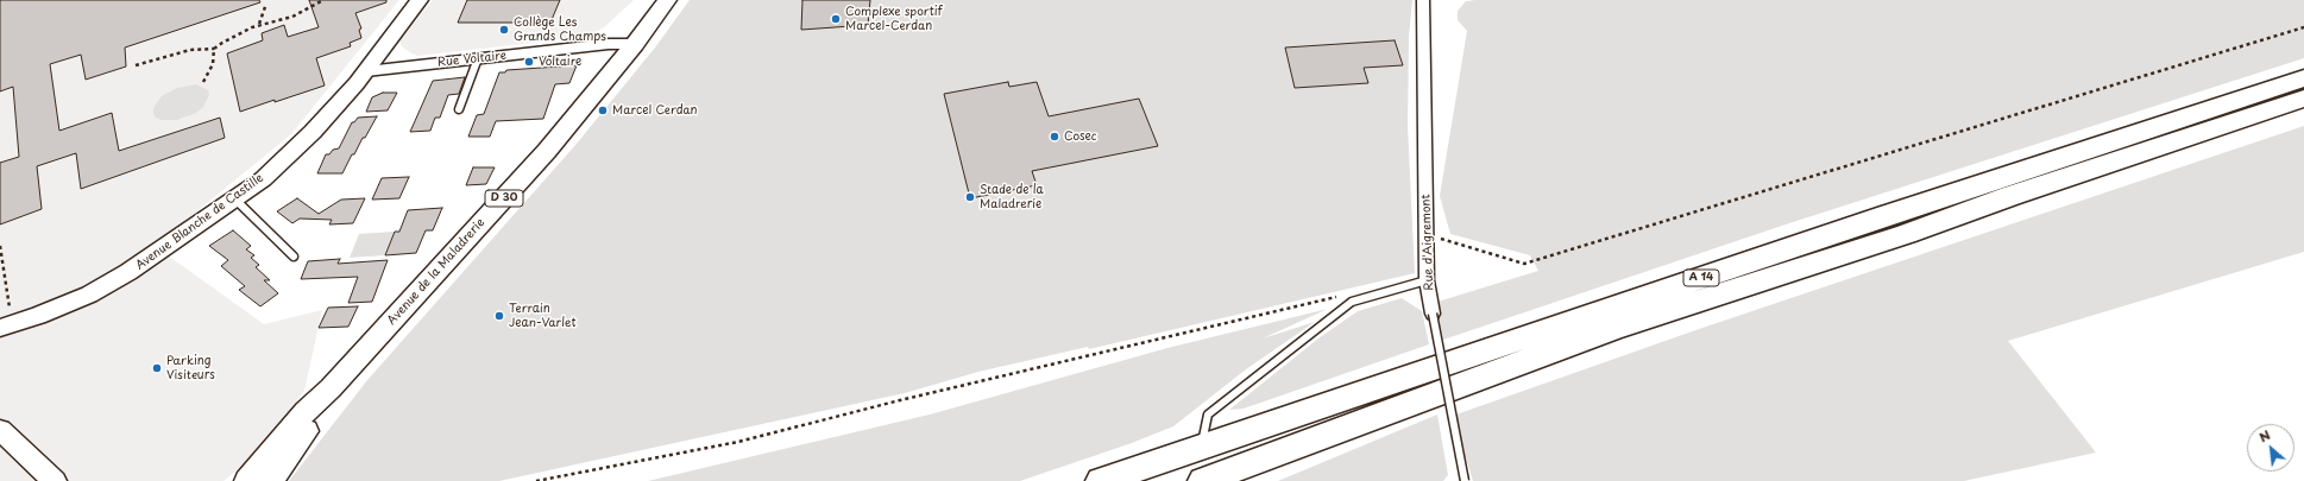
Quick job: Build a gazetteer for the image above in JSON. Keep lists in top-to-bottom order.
{
  "streets": {
    "highway": ["A 14"],
    "main road": ["D 30", "Avenue de la Maladrerie"],
    "street": ["Rue Voltaire", "Avenue Blanche de Castille", "Rue d'Aigremont"]
  },
  "crossings": [
    ["Rue Voltaire", "Avenue Blanche de Castille"],
    ["Rue Voltaire", "Avenue de la Maladrerie"]
  ],
  "places": [
    "Complexe sportif Marcel-Cerdan",
    "Collège Les Grands Champs",
    "Voltaire",
    "Marcel Cerdan",
    "Cosec",
    "Stade de la Maladrerie",
    "Terrain Jean-Varlet",
    "Parking Visiteurs"
  ],
  "north": "top left"
}
